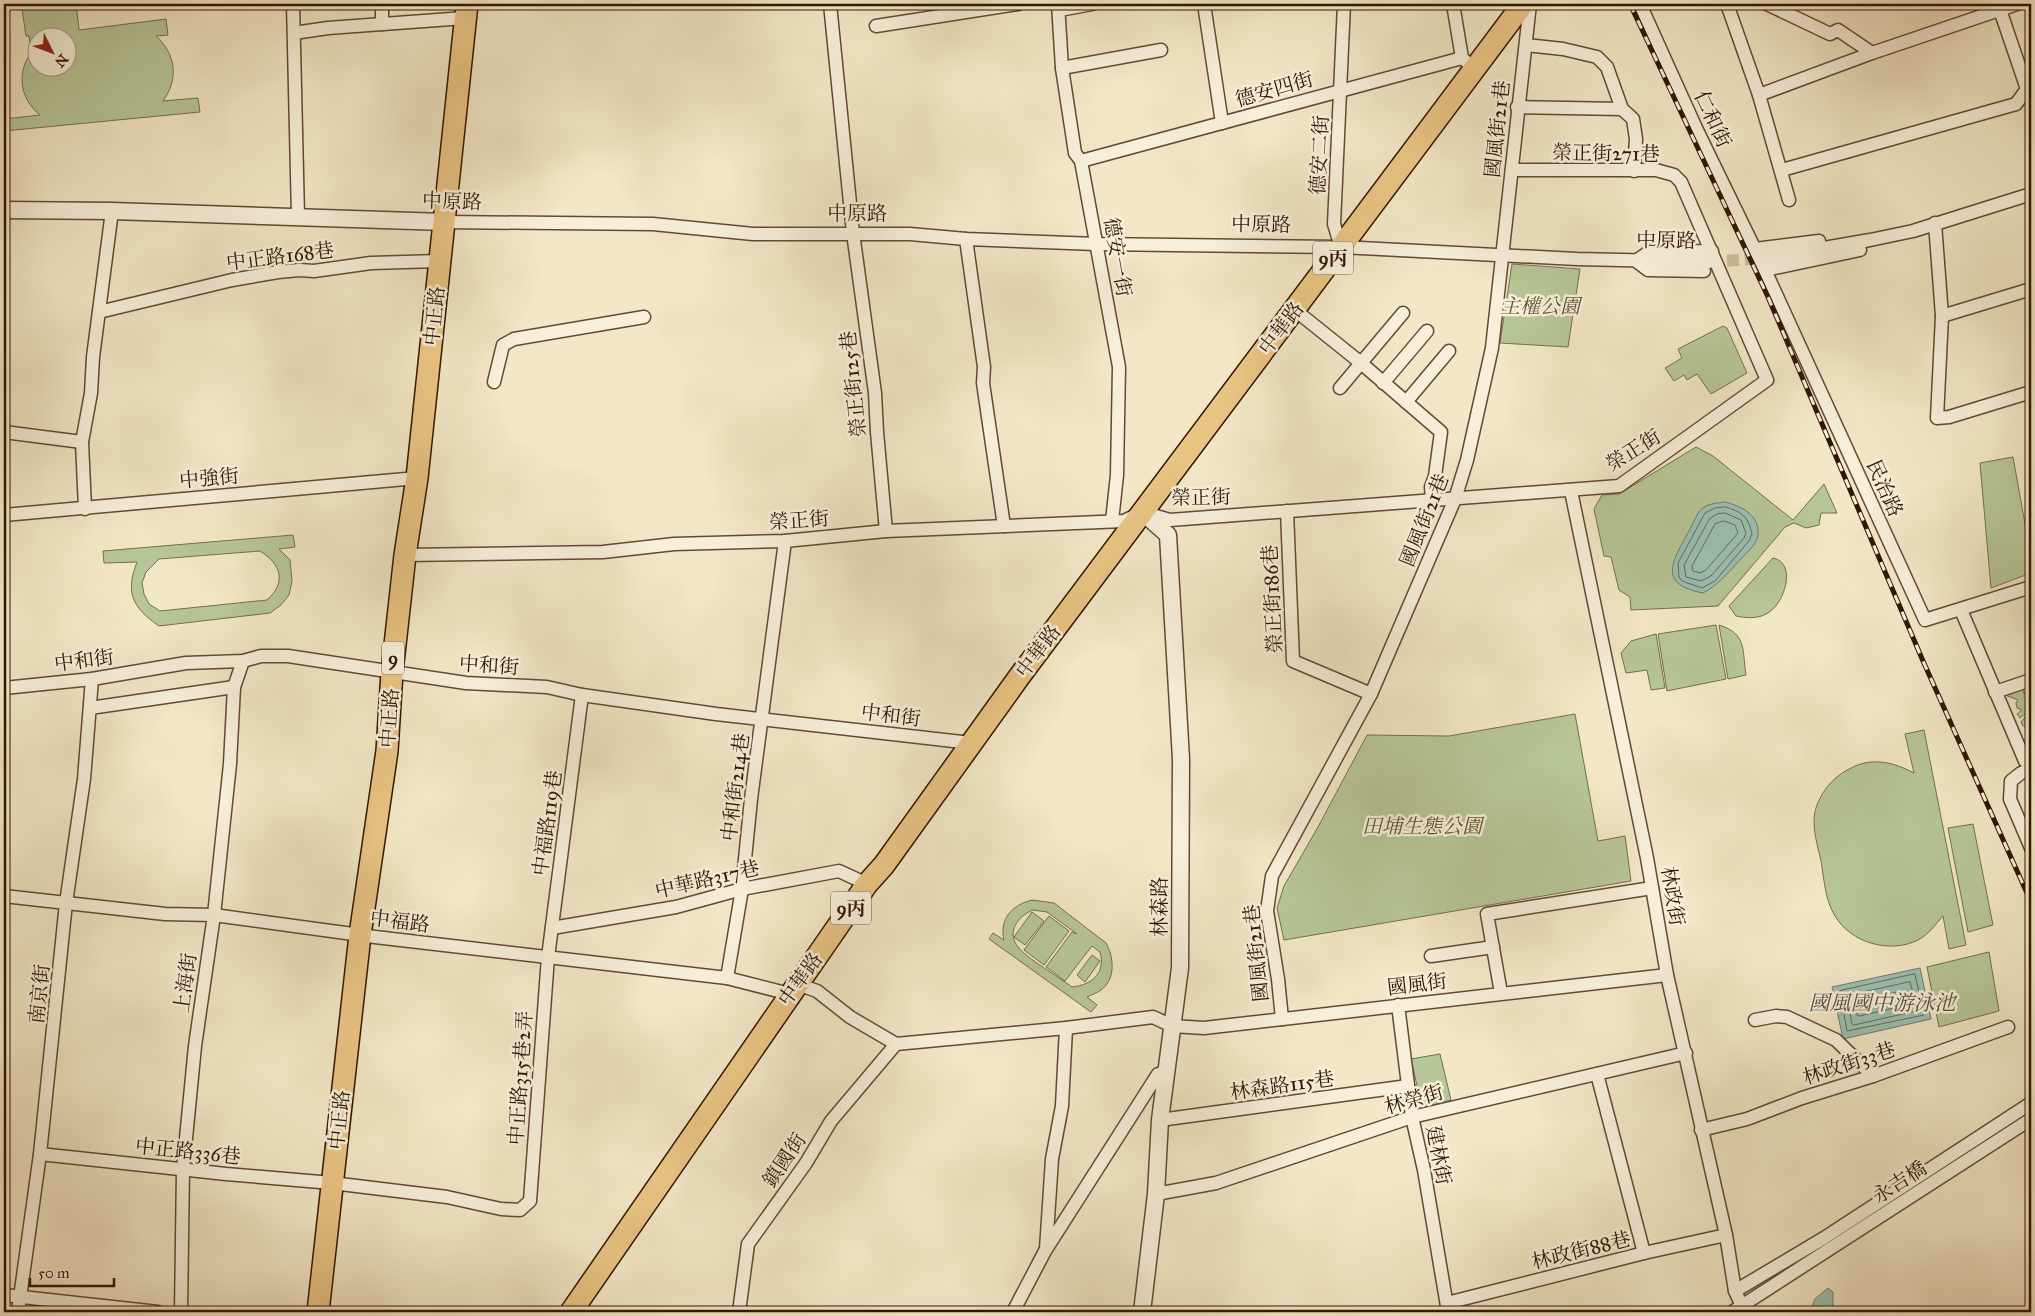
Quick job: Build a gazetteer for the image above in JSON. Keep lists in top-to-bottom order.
{
  "streets": {
    "main road": [
      "9丙",
      "中正路",
      "中華路",
      "9"
    ],
    "street": [
      "德安四街",
      "仁和街",
      "國風街21巷",
      "榮正街271巷",
      "德安二街",
      "中原路",
      "中正路168巷",
      "德安一街",
      "榮正街125巷",
      "榮正街",
      "中強街",
      "民治路",
      "榮正街186巷",
      "中和街",
      "中和街214巷",
      "中福路119巷",
      "中華路317巷",
      "林政街",
      "林森路",
      "中福路",
      "上海街",
      "國風街",
      "南京街",
      "林政街33巷",
      "中正路315巷2弄",
      "林森路115巷",
      "林榮街",
      "中正路336巷",
      "建林街",
      "鎮國街",
      "永吉橋",
      "林政街88巷"
    ]
  },
  "crossings": [
    ["德安四街", "德安二街"],
    ["德安四街", "德安一街"],
    ["德安四街", "中華路"],
    ["仁和街", "民治路"],
    ["國風街21巷", "榮正街271巷"],
    ["國風街21巷", "中原路"],
    ["國風街21巷", "榮正街"],
    ["國風街21巷", "榮正街186巷"],
    ["國風街21巷", "國風街"],
    ["榮正街271巷", "中原路"],
    ["榮正街271巷", "榮正街"],
    ["德安二街", "中原路"],
    ["德安二街", "中華路"],
    ["中原路", "德安一街"],
    ["中原路", "中正路"],
    ["中原路", "中華路"],
    ["中原路", "榮正街125巷"],
    ["中原路", "榮正街"],
    ["中正路168巷", "中正路"],
    ["德安一街", "榮正街"],
    ["中正路", "榮正街"],
    ["中正路", "中強街"],
    ["中正路", "中和街"],
    ["中正路", "中福路"],
    ["中正路", "中正路336巷"],
    ["中華路", "榮正街"],
    ["中華路", "中和街"],
    ["中華路", "中華路317巷"],
    ["中華路", "林森路"],
    ["中華路", "中福路"],
    ["榮正街125巷", "榮正街"],
    ["榮正街", "榮正街186巷"],
    ["榮正街", "中和街214巷"],
    ["榮正街", "林政街"],
    ["榮正街", "林森路"],
    ["中和街", "中和街214巷"],
    ["中和街", "中福路119巷"],
    ["中和街", "上海街"],
    ["中和街", "南京街"],
    ["中和街214巷", "中華路317巷"],
    ["中和街214巷", "中福路"],
    ["中福路119巷", "中華路317巷"],
    ["中福路119巷", "中福路"],
    ["中福路119巷", "中正路315巷2弄"],
    ["林政街", "國風街"],
    ["林政街", "林政街33巷"],
    ["林政街", "林榮街"],
    ["林政街", "永吉橋"],
    ["林政街", "林政街88巷"],
    ["林森路", "國風街"],
    ["林森路", "林森路115巷"],
    ["林森路", "林榮街"],
    ["中福路", "上海街"],
    ["中福路", "南京街"],
    ["中福路", "中正路315巷2弄"],
    ["上海街", "中正路336巷"],
    ["國風街", "建林街"],
    ["南京街", "中正路336巷"],
    ["中正路315巷2弄", "中正路336巷"],
    ["林森路115巷", "建林街"],
    ["林榮街", "建林街"],
    ["建林街", "林政街88巷"]
  ],
  "water": ["國風國中游泳池"],
  "parks": ["主權公園", "田埔生態公園"],
  "scale_bar": "50 m",
  "north": "bottom right"
}
